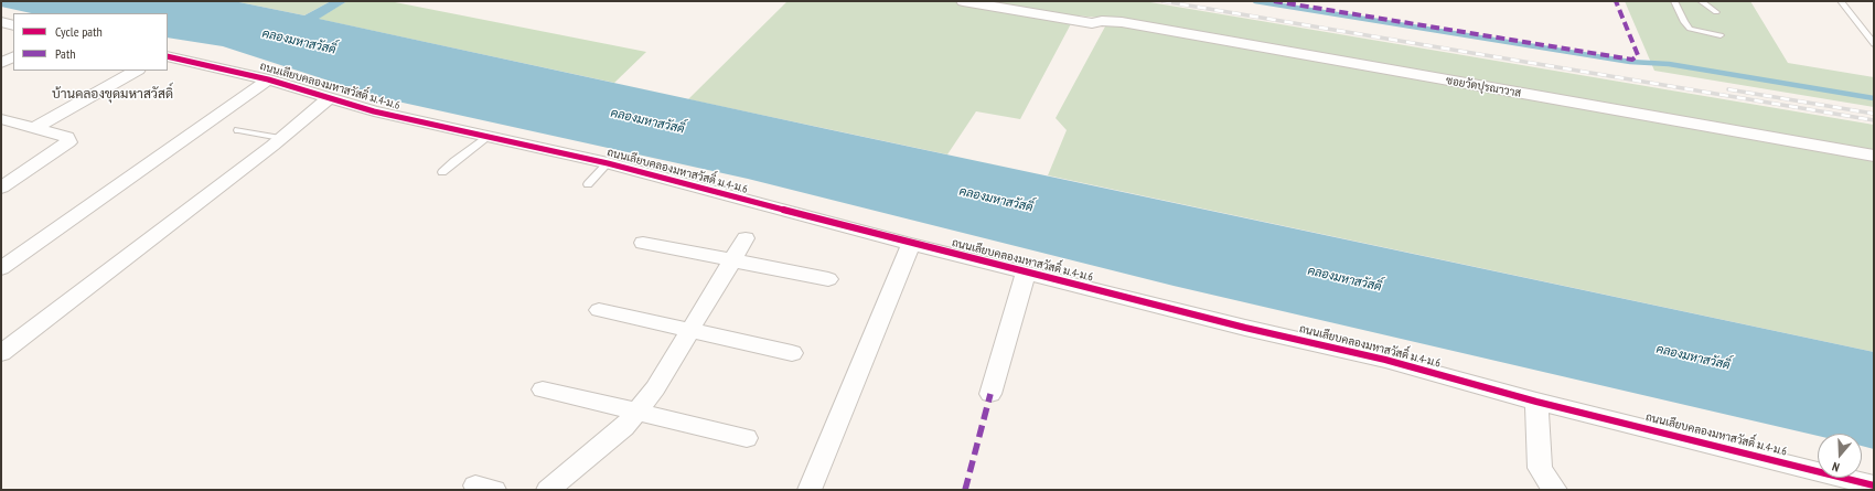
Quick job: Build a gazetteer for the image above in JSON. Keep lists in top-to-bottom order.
{
  "streets": {
    "street": ["ถนนเลียบคลองมหาสวัสดิ์ ม.4-ม.6", "ซอยวัดปุรณาวาส"]
  },
  "districts": ["บ้านคลองขุดมหาสวัสดิ์"],
  "water": ["คลองมหาสวัสดิ์"],
  "legend": ["Cycle path", "Path"],
  "north": "bottom"
}
